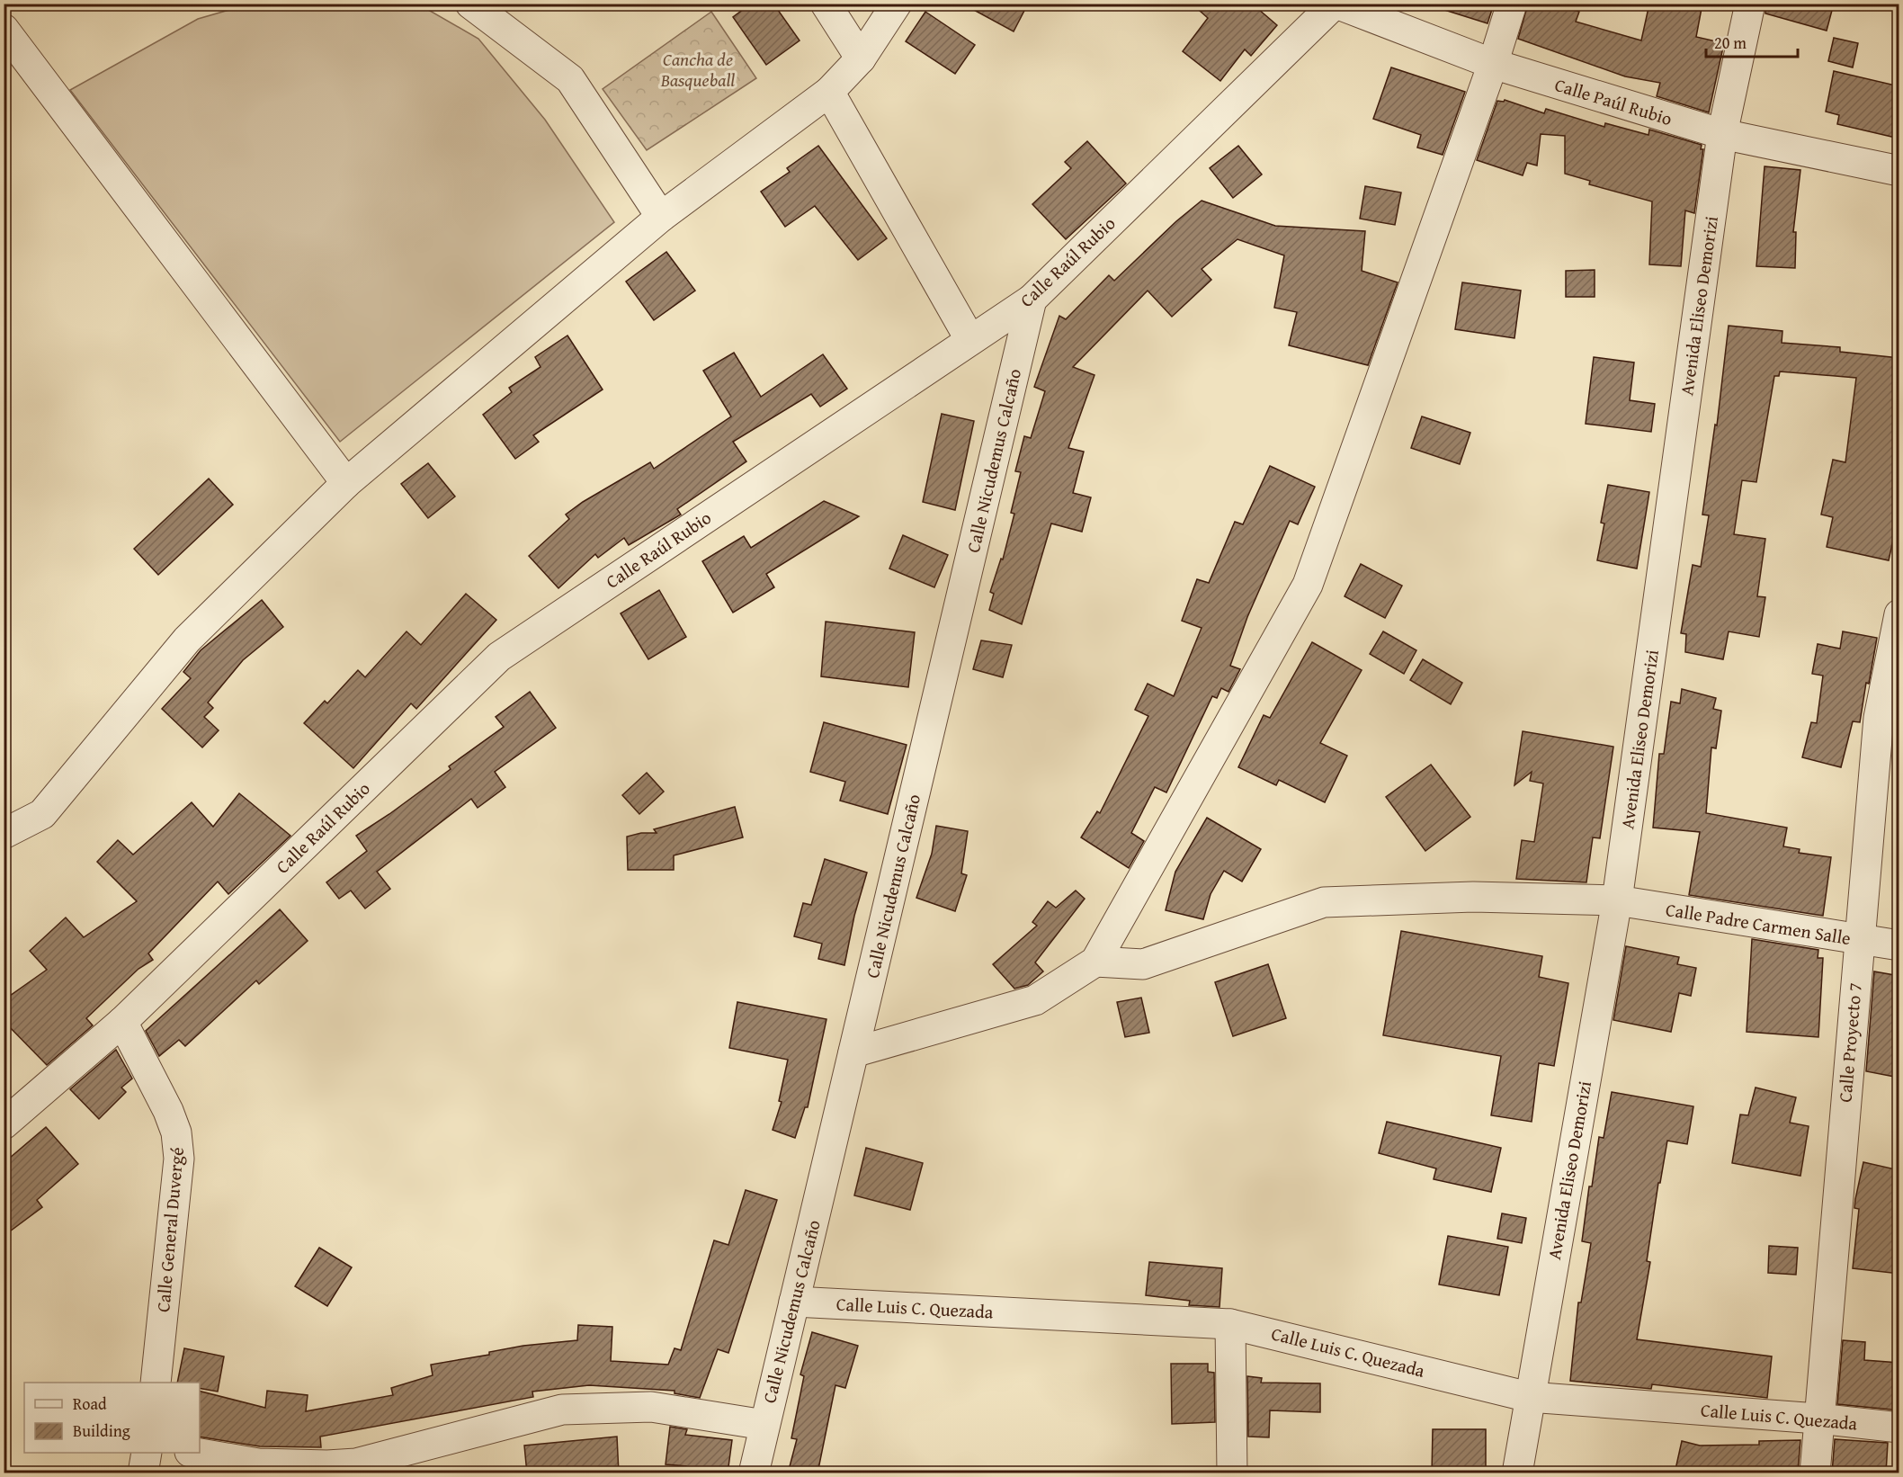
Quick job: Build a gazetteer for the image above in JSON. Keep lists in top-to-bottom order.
{
  "streets": {
    "street": [
      "Calle Paúl Rubio",
      "Calle Raúl Rubio",
      "Avenida Eliseo Demorizi",
      "Calle Nicudemus Calcaño",
      "Calle Padre Carmen Salle",
      "Calle Proyecto 7",
      "Calle General Duvergé",
      "Calle Luis C. Quezada"
    ]
  },
  "crossings": [
    ["Calle Paúl Rubio", "Calle Raúl Rubio"],
    ["Calle Paúl Rubio", "Avenida Eliseo Demorizi"],
    ["Calle Raúl Rubio", "Calle Nicudemus Calcaño"],
    ["Calle Raúl Rubio", "Calle General Duvergé"],
    ["Avenida Eliseo Demorizi", "Calle Padre Carmen Salle"],
    ["Avenida Eliseo Demorizi", "Calle Luis C. Quezada"],
    ["Calle Nicudemus Calcaño", "Calle Luis C. Quezada"],
    ["Calle Padre Carmen Salle", "Calle Proyecto 7"],
    ["Calle Proyecto 7", "Calle Luis C. Quezada"]
  ],
  "parks": ["Cancha de Basqueball"],
  "legend": ["Road", "Building"],
  "scale_bar": "20 m"
}
